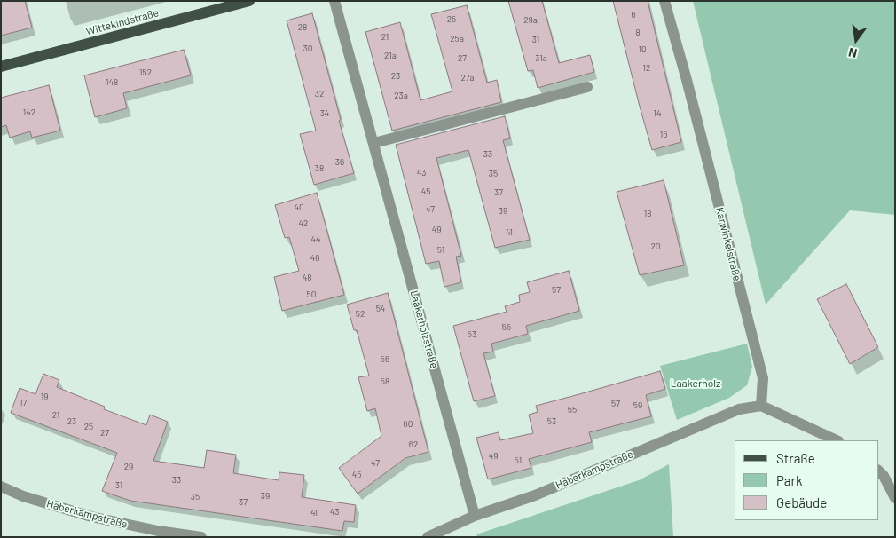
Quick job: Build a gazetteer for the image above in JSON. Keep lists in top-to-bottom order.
{
  "streets": {
    "main road": ["Wittekindstraße"],
    "street": ["Karwinkelstraße", "Laakerholzstraße", "Haberkampstraße"]
  },
  "crossings": [
    ["Karwinkelstraße", "Haberkampstraße"],
    ["Laakerholzstraße", "Haberkampstraße"]
  ],
  "parks": ["Laakerholz"],
  "house_numbers": [
    "6",
    "25",
    "29a",
    "28",
    "8",
    "21",
    "25a",
    "31",
    "30",
    "10",
    "21a",
    "27",
    "31a",
    "12",
    "152",
    "23",
    "27a",
    "148",
    "32",
    "23a",
    "142",
    "34",
    "14",
    "16",
    "33",
    "36",
    "38",
    "43",
    "35",
    "45",
    "37",
    "40",
    "47",
    "39",
    "18",
    "42",
    "49",
    "41",
    "44",
    "20",
    "51",
    "46",
    "48",
    "57",
    "50",
    "54",
    "52",
    "55",
    "53",
    "56",
    "58",
    "19",
    "17",
    "57",
    "59",
    "55",
    "21",
    "23",
    "53",
    "60",
    "25",
    "27",
    "62",
    "49",
    "51",
    "47",
    "29",
    "45",
    "33",
    "31",
    "39",
    "35",
    "37",
    "43",
    "41"
  ],
  "legend": ["Straße", "Park", "Gebäude"],
  "north": "bottom"
}
